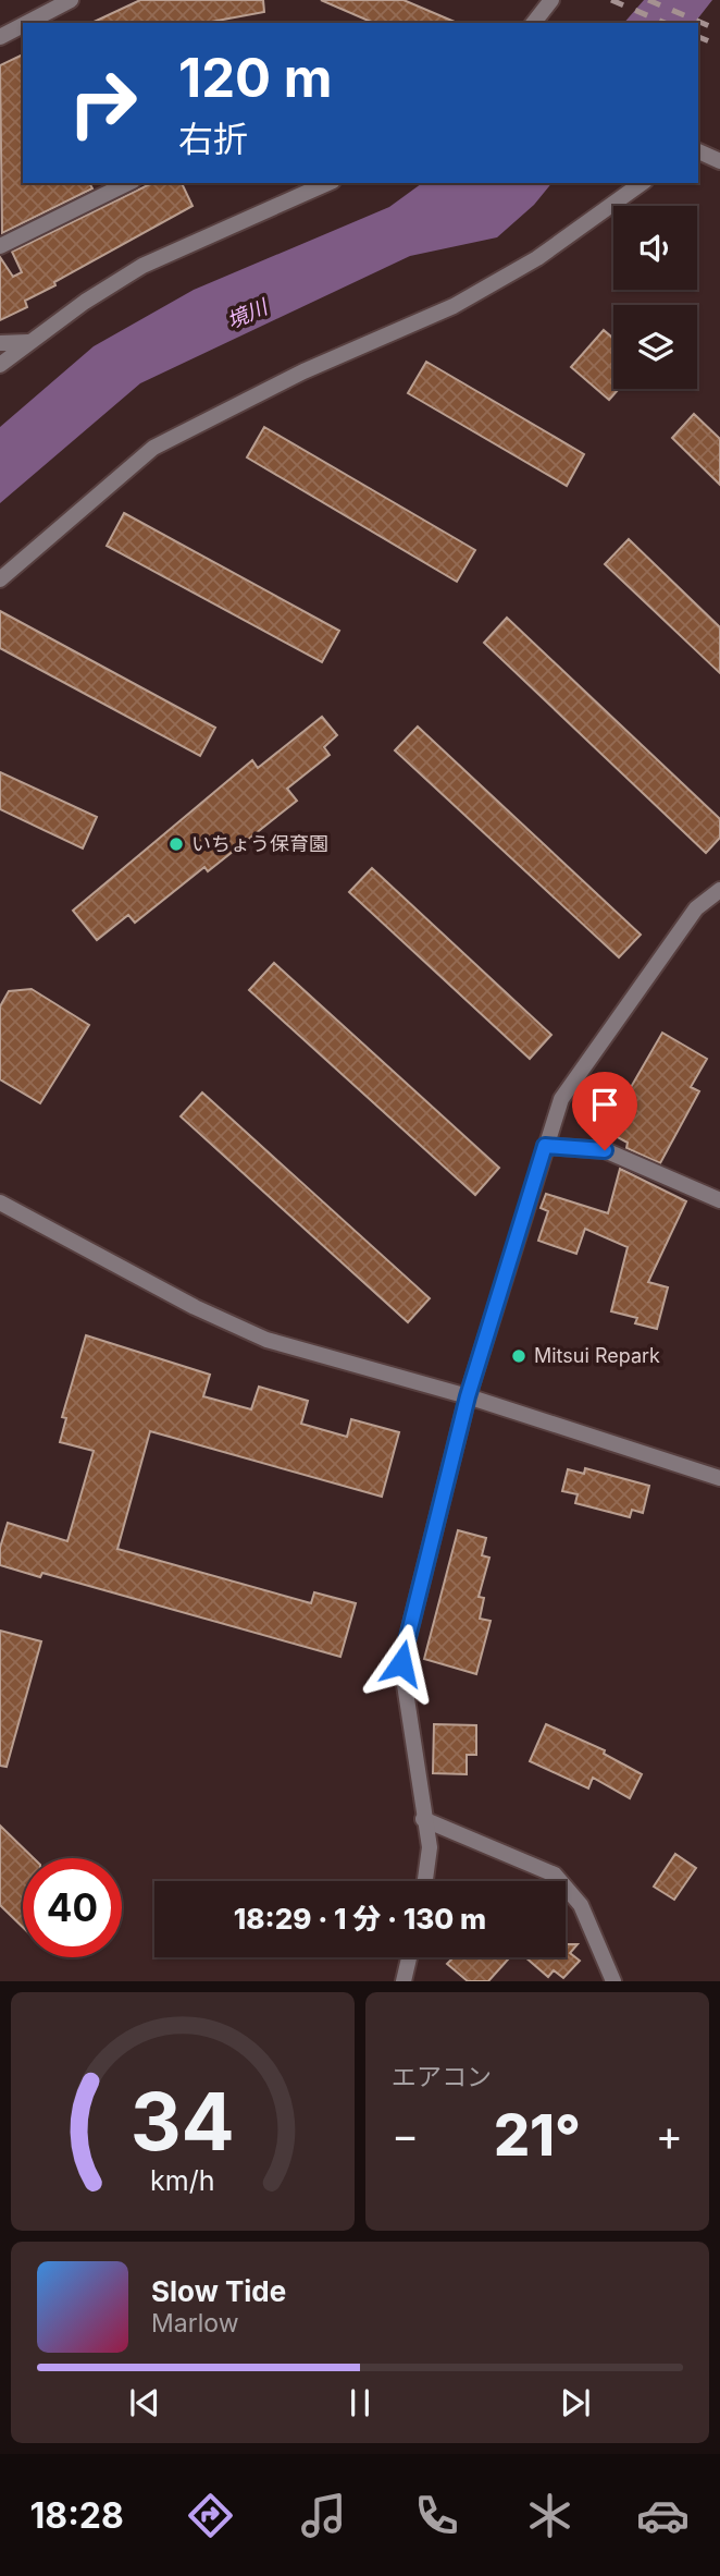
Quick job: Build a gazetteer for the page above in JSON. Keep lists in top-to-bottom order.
{
  "water": ["境川"],
  "places": ["いちょう保育園", "Mitsui Repark"],
  "page": {
    "turn": ["120 m", "右折"],
    "limit": "40",
    "trip": "18:29 · 1 分 · 130 m",
    "tile": "エアコン",
    "heat": ["−", "21°", "+"],
    "song": ["Slow Tide", "Marlow"],
    "tabs": "18:28",
    "gauge": ["34", "km/h"]
  }
}
